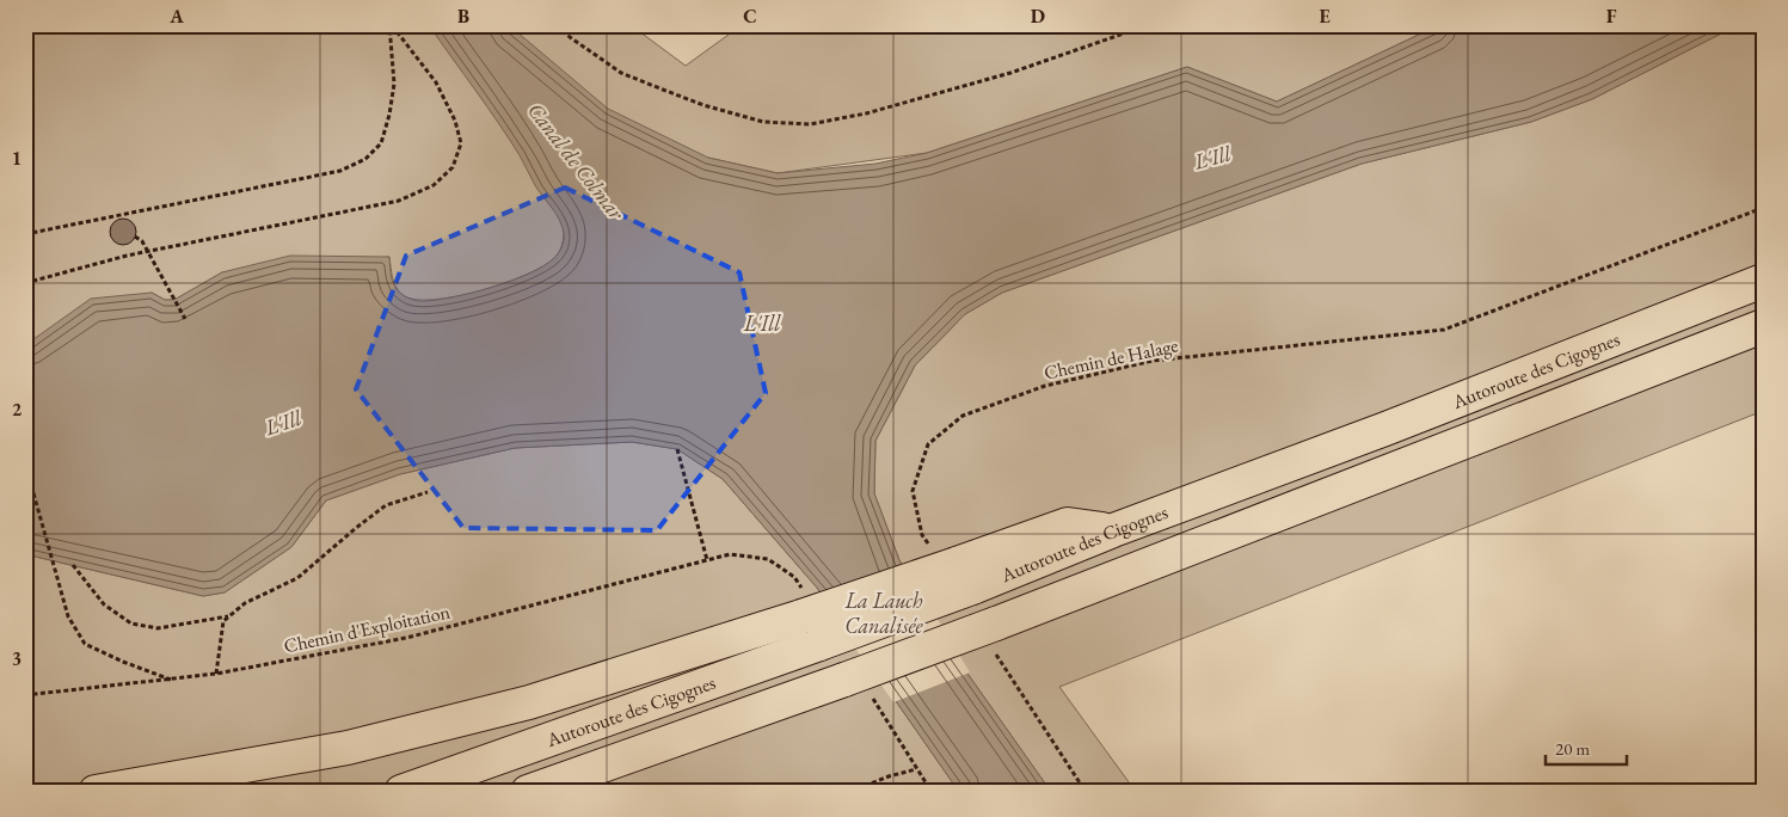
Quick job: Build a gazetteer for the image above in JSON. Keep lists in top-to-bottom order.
{
  "streets": {
    "highway": ["Autoroute des Cigognes"],
    "path": ["Chemin de Halage", "Chemin d'Exploitation"]
  },
  "water": ["L'Ill", "Canal de Colmar", "La Lauch Canalisée"],
  "scale_bar": "20 m",
  "grid": {
    "columns": [
      "A",
      "B",
      "C",
      "D",
      "E",
      "F"
    ],
    "rows": ["1", "2", "3"]
  }
}
